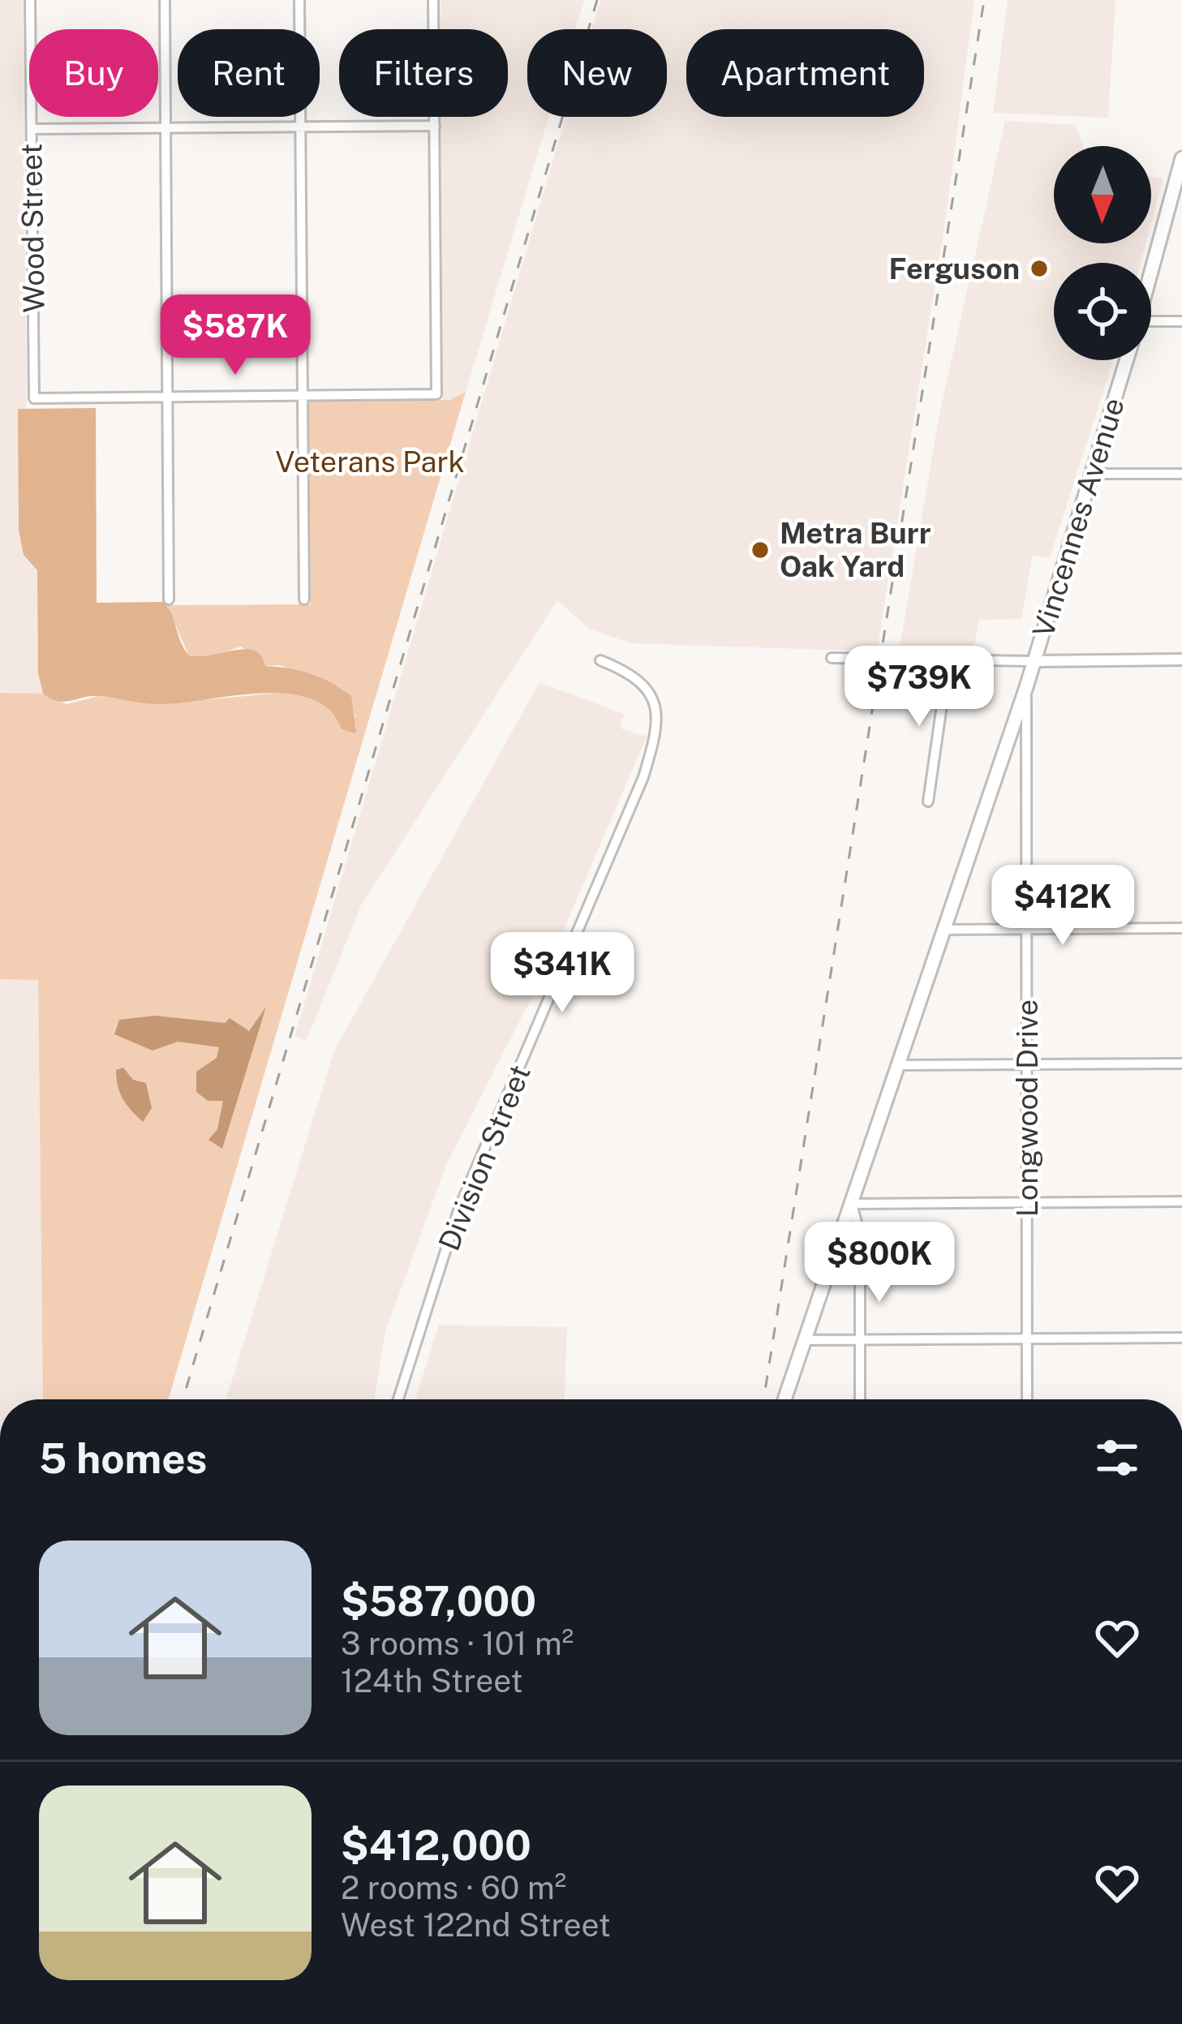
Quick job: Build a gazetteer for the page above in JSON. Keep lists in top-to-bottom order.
{
  "streets": {
    "main road": ["Vincennes Avenue"],
    "street": ["Wood Street", "Longwood Drive", "Division Street"]
  },
  "crossings": [
    ["Vincennes Avenue", "Longwood Drive"]
  ],
  "parks": ["Veterans Park"],
  "places": ["Ferguson", "Metra Burr Oak Yard"],
  "north": "bottom",
  "page": {
    "chip": [
      "Buy",
      "Rent",
      "Filters",
      "New",
      "Apartment"
    ],
    "price": [
      "$587K",
      "$739K",
      "$412K",
      "$341K",
      "$800K"
    ],
    "heading": "5 homes",
    "list": [
      {
        "name": "$587,000",
        "note": "3 rooms · 101 m² · 124th Street"
      },
      {
        "name": "$412,000",
        "note": "2 rooms · 60 m² · West 122nd Street"
      }
    ]
  }
}
